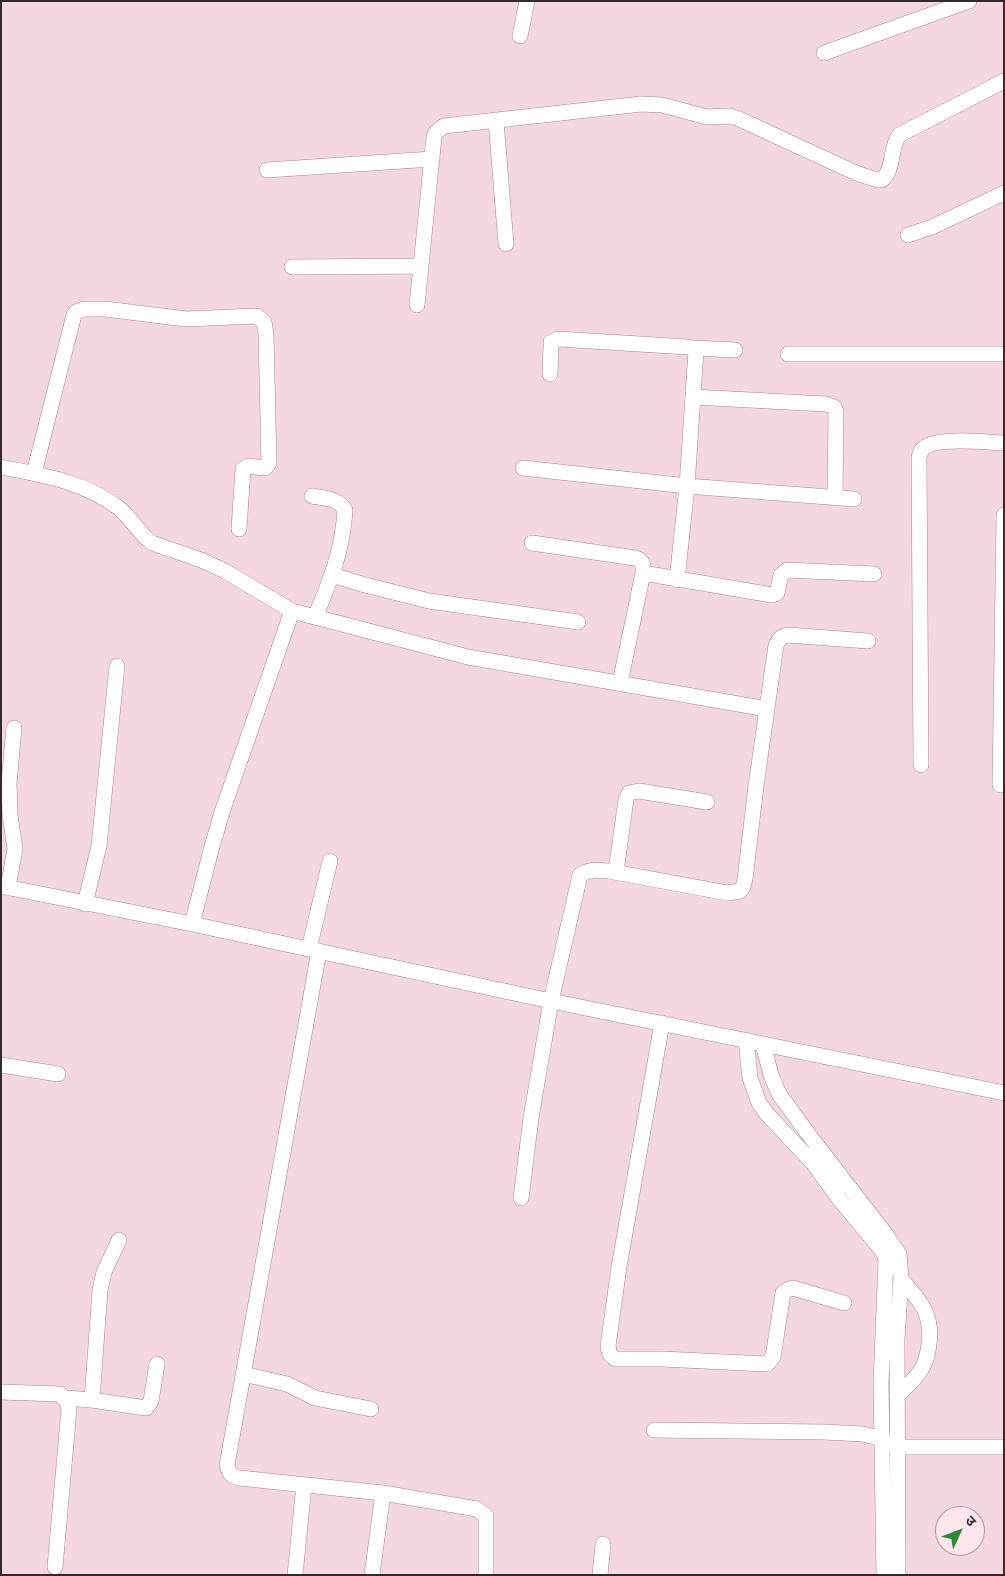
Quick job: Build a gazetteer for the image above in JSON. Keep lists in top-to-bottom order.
{
  "north": "top right"
}
